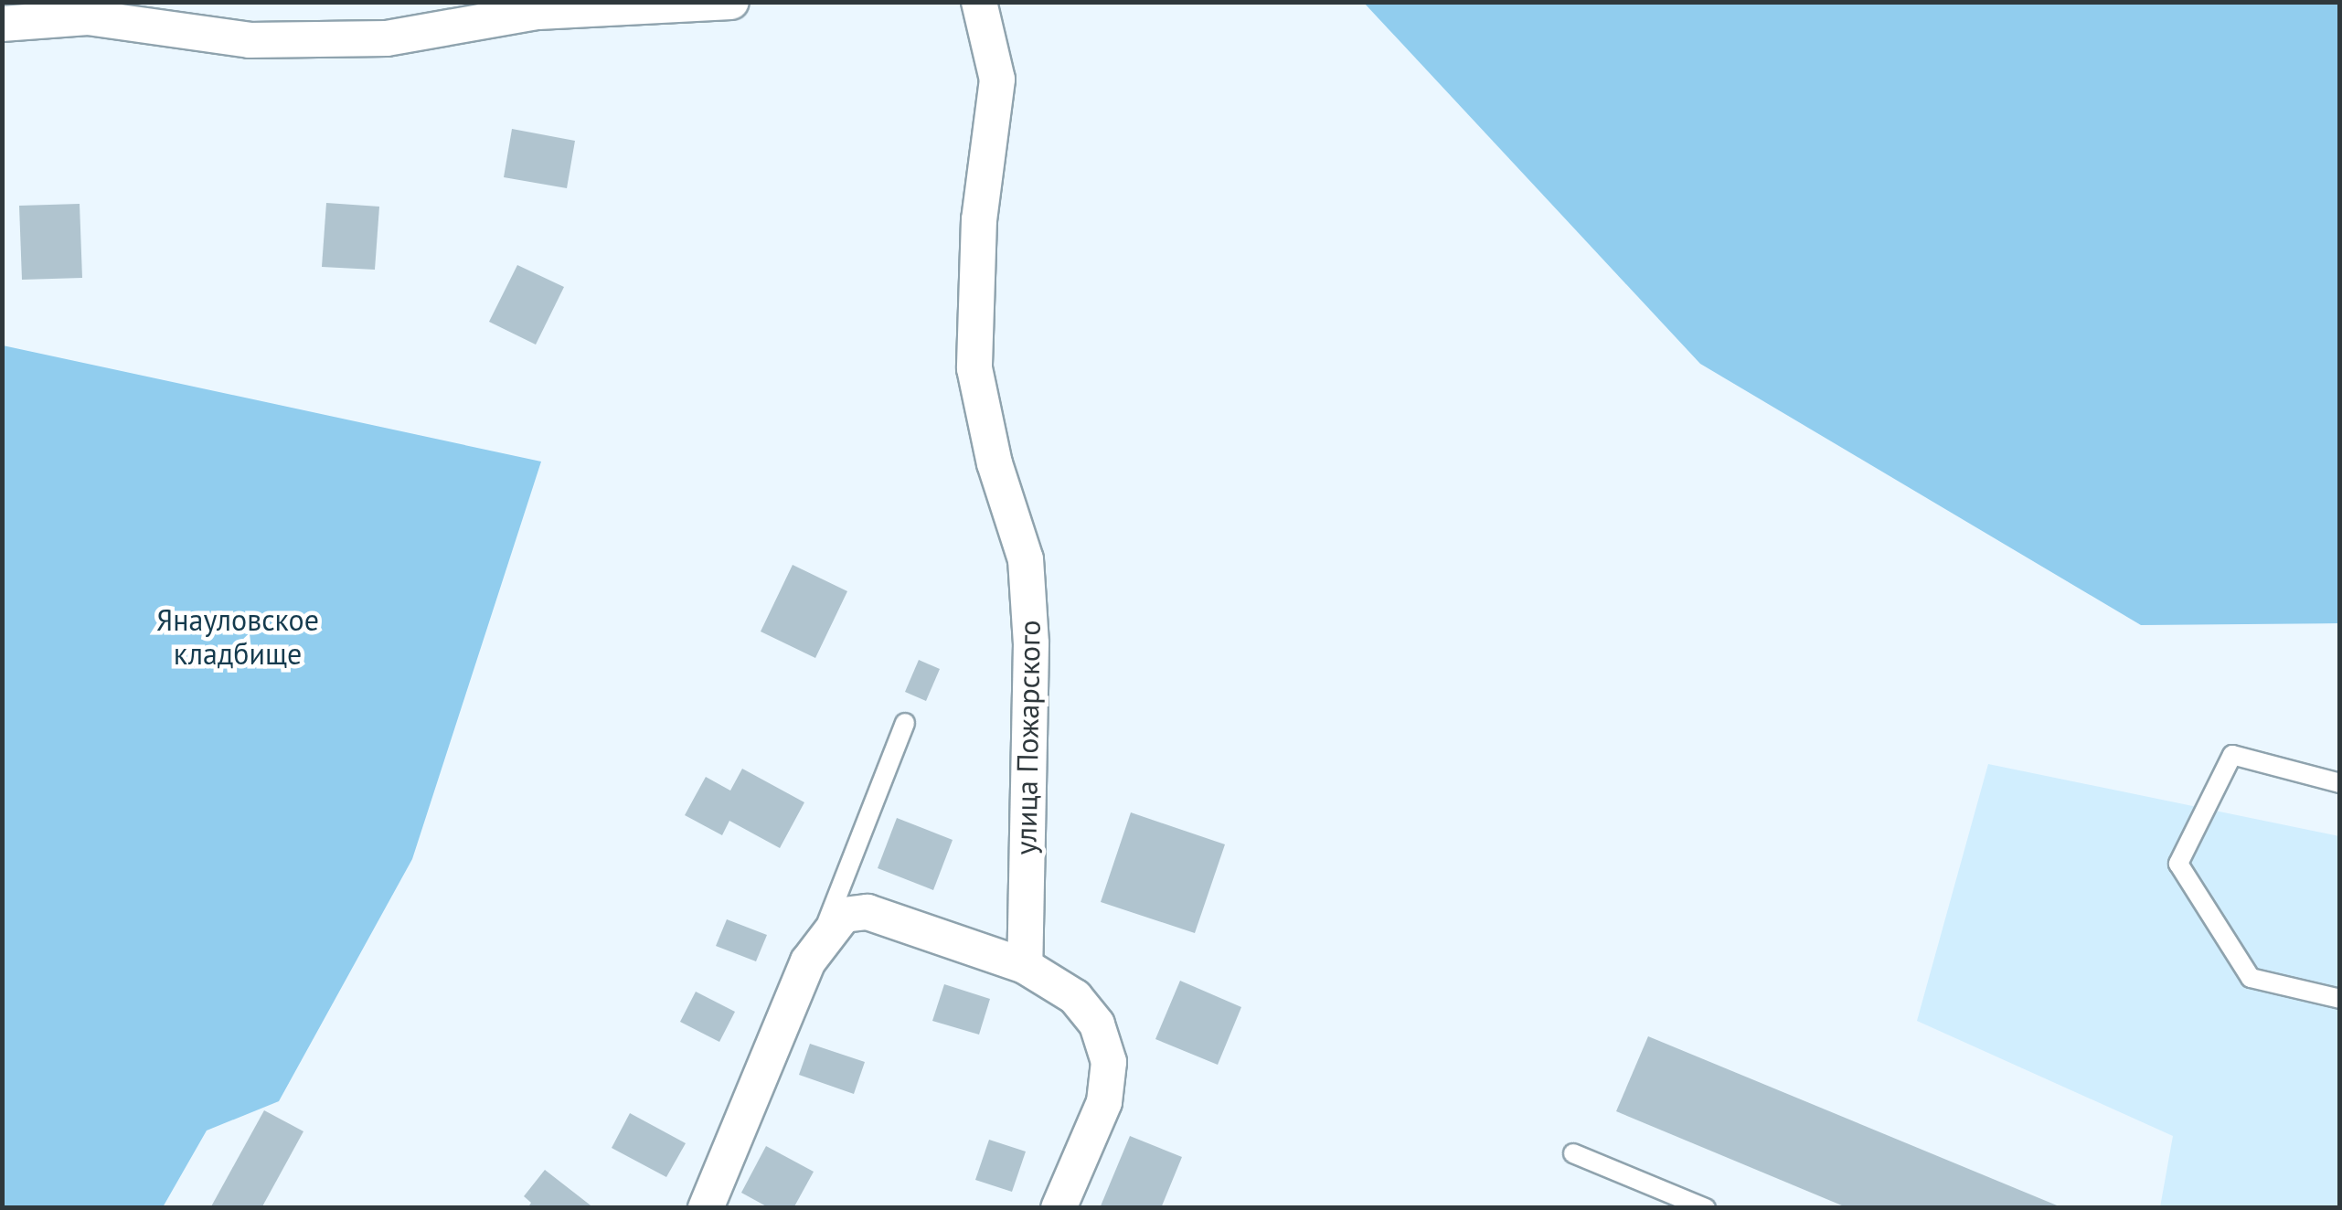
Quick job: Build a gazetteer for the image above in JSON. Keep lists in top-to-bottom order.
{
  "streets": {
    "street": ["улица Пожарского"]
  },
  "parks": ["Янауловское кладбище"]
}
